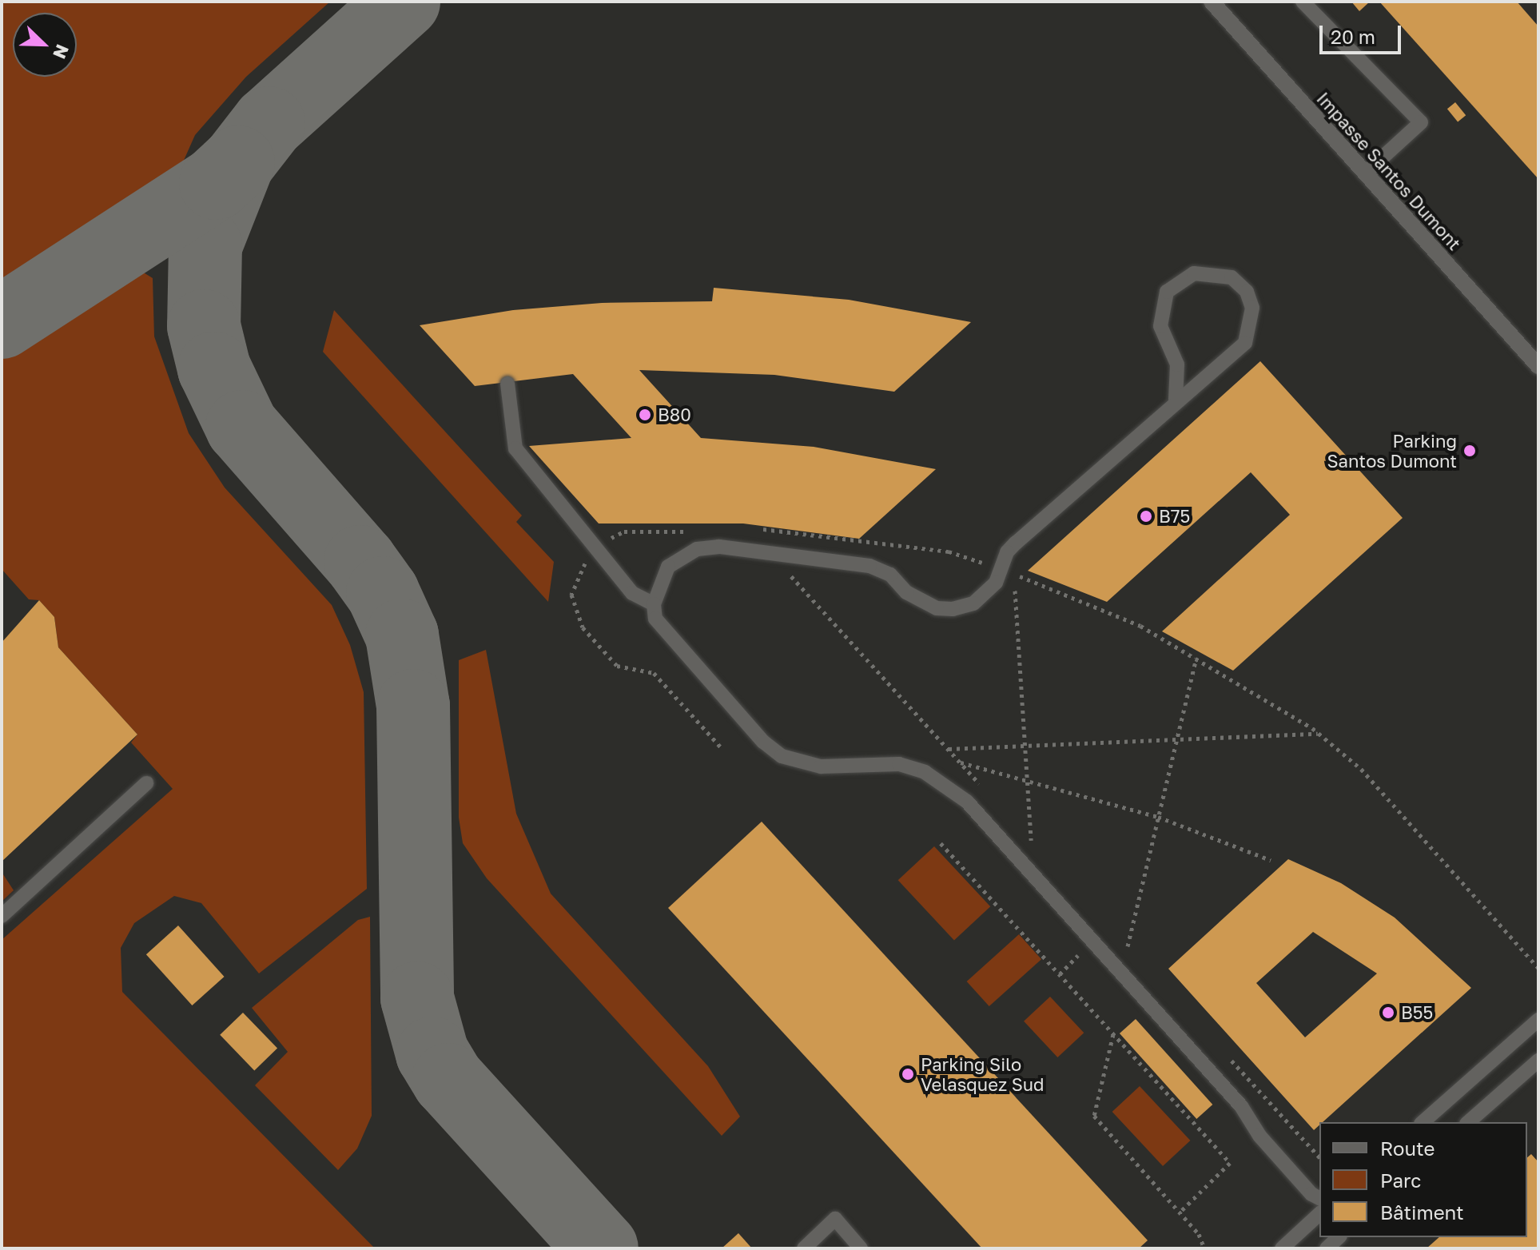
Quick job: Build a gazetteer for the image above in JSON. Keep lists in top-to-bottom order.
{
  "streets": {
    "street": ["Impasse Santos Dumont"]
  },
  "places": [
    "B80",
    "Parking Santos Dumont",
    "B75",
    "B55",
    "Parking Silo Velasquez Sud"
  ],
  "legend": ["Route", "Parc", "Bâtiment"],
  "scale_bar": "20 m",
  "north": "bottom right"
}
